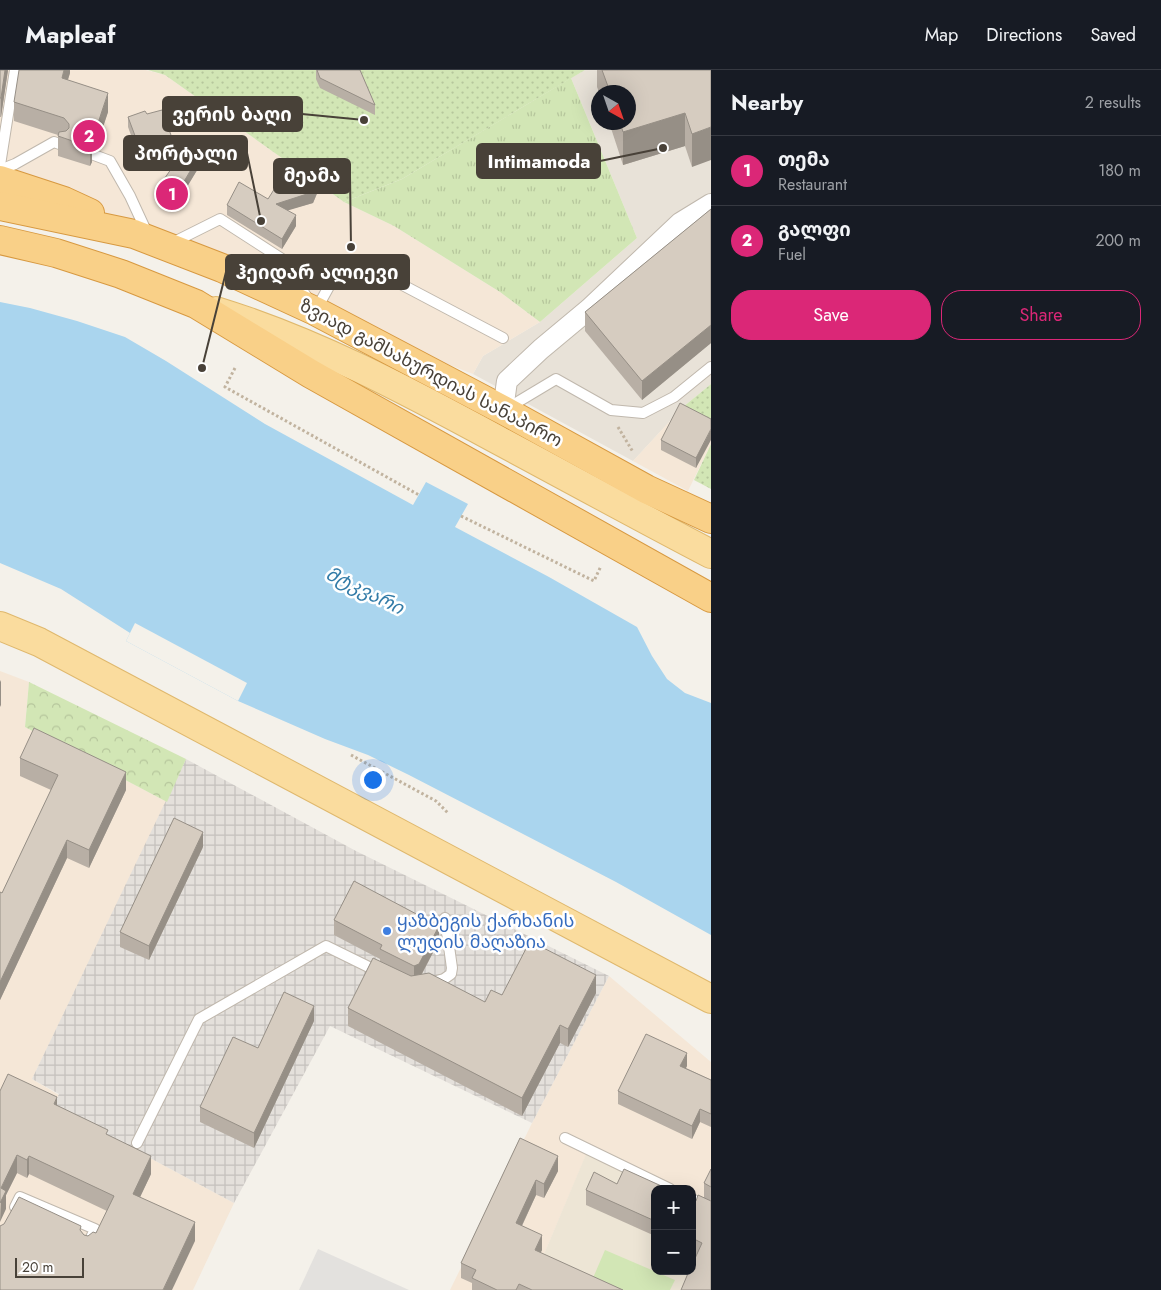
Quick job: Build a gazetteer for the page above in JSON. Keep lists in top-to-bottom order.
{
  "streets": {
    "highway": ["ზვიად გამსახურდიას სანაპირო"]
  },
  "water": ["მტკვარი"],
  "places": [
    "ვერის ბაღი",
    "Intimamoda",
    "პორტალი",
    "მეამა",
    "ჰეიდარ ალიევი",
    "ყაზბეგის ქარხანის ლუდის მაღაზია"
  ],
  "scale_bar": "20 m",
  "north": "bottom right",
  "page": {
    "header": "Mapleaf",
    "nav": ["Map", "Directions", "Saved"],
    "heading": ["Nearby", "2 results"],
    "pins": ["2", "1"],
    "list": [
      {
        "mark": "1",
        "name": "თემა",
        "note": "Restaurant",
        "value": "180 m"
      },
      {
        "mark": "2",
        "name": "გალფი",
        "note": "Fuel",
        "value": "200 m"
      }
    ],
    "buttons": ["Save", "Share"],
    "map_buttons": ["+", "−"],
    "scale": "20 m"
  }
}
